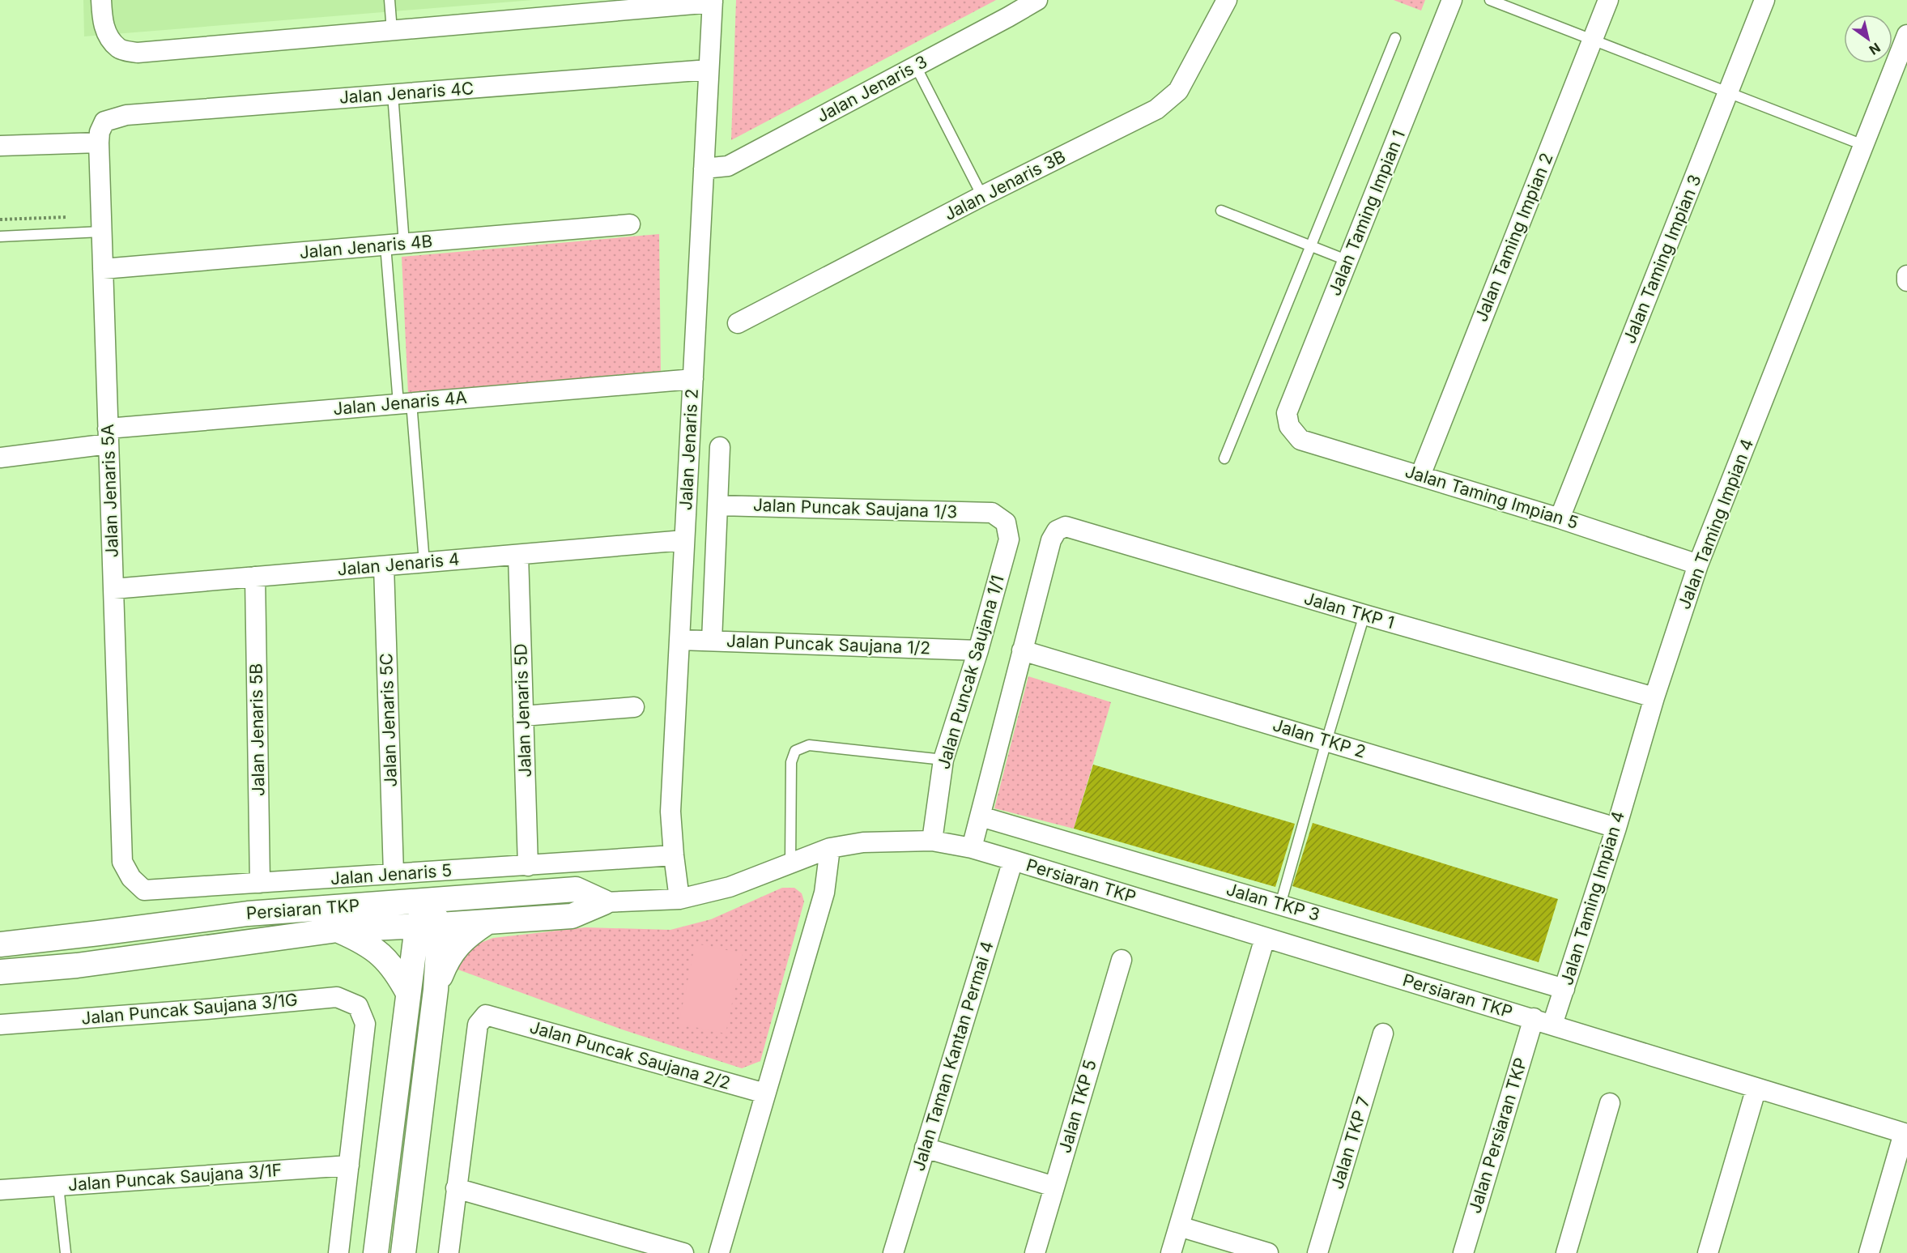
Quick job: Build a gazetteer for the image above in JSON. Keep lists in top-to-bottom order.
{
  "streets": {
    "street": [
      "Jalan Jenaris 3",
      "Jalan Jenaris 4C",
      "Jalan Jenaris 3B",
      "Jalan Taming Impian 1",
      "Jalan Taming Impian 2",
      "Jalan Jenaris 4B",
      "Jalan Taming Impian 3",
      "Jalan Jenaris 4A",
      "Jalan Jenaris 2",
      "Jalan Jenaris 5A",
      "Jalan Taming Impian 5",
      "Jalan Puncak Saujana 1/3",
      "Jalan Taming Impian 4",
      "Jalan Jenaris 4",
      "Jalan TKP 1",
      "Jalan Puncak Saujana 1/2",
      "Jalan Puncak Saujana 1/1",
      "Jalan Jenaris 5D",
      "Jalan Jenaris 5C",
      "Jalan Jenaris 5B",
      "Jalan TKP 2",
      "Jalan Jenaris 5",
      "Persiaran TKP",
      "Jalan TKP 3",
      "Jalan Puncak Saujana 3/1G",
      "Jalan Puncak Saujana 2/2",
      "Jalan Taman Kantan Permai 4",
      "Jalan TKP 5",
      "Jalan Persiaran TKP",
      "Jalan TKP 7",
      "Jalan Puncak Saujana 3/1F"
    ]
  },
  "crossings": [
    ["Jalan Jenaris 3", "Jalan Jenaris 2"],
    ["Jalan Jenaris 4C", "Jalan Jenaris 2"],
    ["Jalan Jenaris 4C", "Jalan Jenaris 5A"],
    ["Jalan Taming Impian 1", "Jalan Taming Impian 5"],
    ["Jalan Taming Impian 2", "Jalan Taming Impian 5"],
    ["Jalan Jenaris 4B", "Jalan Jenaris 5A"],
    ["Jalan Taming Impian 3", "Jalan Taming Impian 5"],
    ["Jalan Jenaris 4A", "Jalan Jenaris 2"],
    ["Jalan Jenaris 4A", "Jalan Jenaris 5A"],
    ["Jalan Jenaris 2", "Jalan Jenaris 4"],
    ["Jalan Jenaris 2", "Jalan Puncak Saujana 1/2"],
    ["Jalan Jenaris 2", "Jalan Jenaris 5"],
    ["Jalan Jenaris 2", "Persiaran TKP"],
    ["Jalan Jenaris 5A", "Jalan Jenaris 4"],
    ["Jalan Jenaris 5A", "Jalan Jenaris 5"],
    ["Jalan Taming Impian 5", "Jalan Taming Impian 4"],
    ["Jalan Puncak Saujana 1/3", "Jalan Puncak Saujana 1/1"],
    ["Jalan Taming Impian 4", "Jalan TKP 1"],
    ["Jalan Taming Impian 4", "Jalan TKP 2"],
    ["Jalan Taming Impian 4", "Persiaran TKP"],
    ["Jalan Taming Impian 4", "Jalan TKP 3"],
    ["Jalan Jenaris 4", "Jalan Jenaris 5D"],
    ["Jalan Jenaris 4", "Jalan Jenaris 5C"],
    ["Jalan Jenaris 4", "Jalan Jenaris 5B"],
    ["Jalan TKP 1", "Jalan TKP 2"],
    ["Jalan Puncak Saujana 1/2", "Jalan Puncak Saujana 1/1"],
    ["Jalan Puncak Saujana 1/1", "Persiaran TKP"],
    ["Jalan Jenaris 5D", "Jalan Jenaris 5"],
    ["Jalan Jenaris 5C", "Jalan Jenaris 5"],
    ["Jalan Jenaris 5B", "Jalan Jenaris 5"],
    ["Persiaran TKP", "Jalan Taman Kantan Permai 4"],
    ["Persiaran TKP", "Jalan Persiaran TKP"],
    ["Jalan Puncak Saujana 3/1G", "Jalan Puncak Saujana 3/1F"]
  ],
  "north": "bottom right"
}
